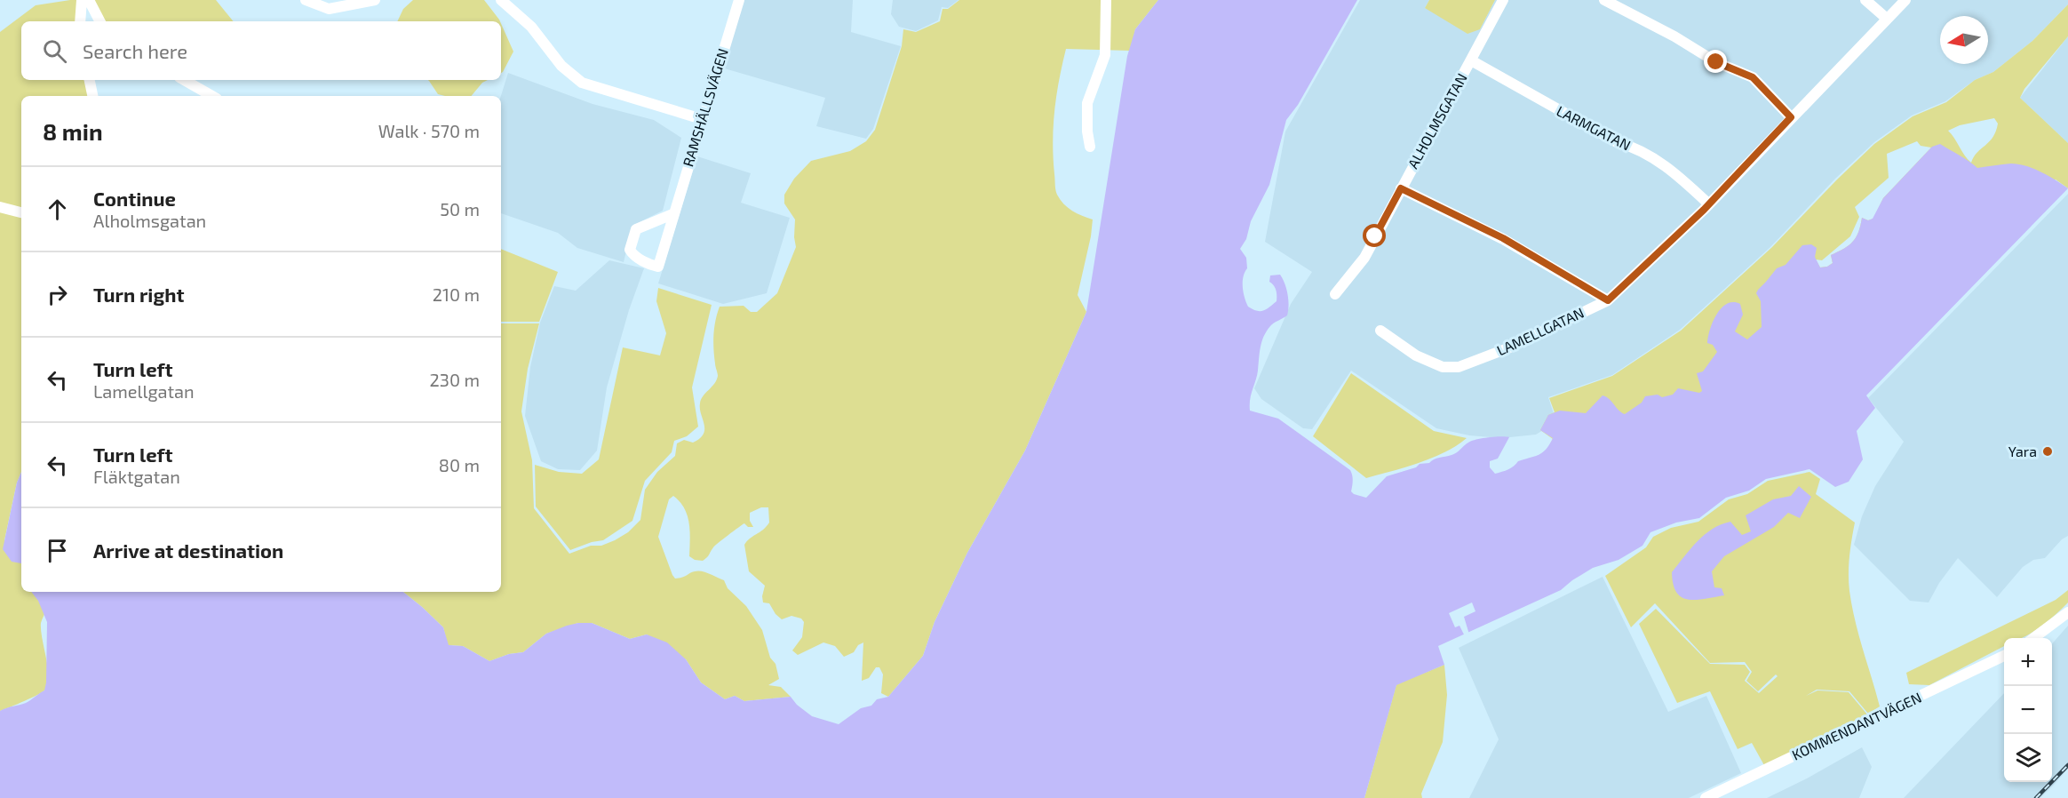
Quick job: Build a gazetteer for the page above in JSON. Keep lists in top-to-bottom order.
{
  "streets": {
    "street": [
      "RAMSHÄLLSVÄGEN",
      "ALHOLMSGATAN",
      "LARMGATAN",
      "LAMELLGATAN",
      "KOMMENDANTVÄGEN"
    ]
  },
  "crossings": [
    ["ALHOLMSGATAN", "LARMGATAN"],
    ["LARMGATAN", "LAMELLGATAN"]
  ],
  "places": ["Yara"],
  "north": "left",
  "page": {
    "search": "Search here",
    "heading": ["8 min", "Walk · 570 m"],
    "list": [
      ["Continue", "Alholmsgatan", "50 m"],
      ["Turn right", "210 m"],
      ["Turn left", "Lamellgatan", "230 m"],
      ["Turn left", "Fläktgatan", "80 m"],
      "Arrive at destination"
    ],
    "map_buttons": ["+", "−"]
  }
}
